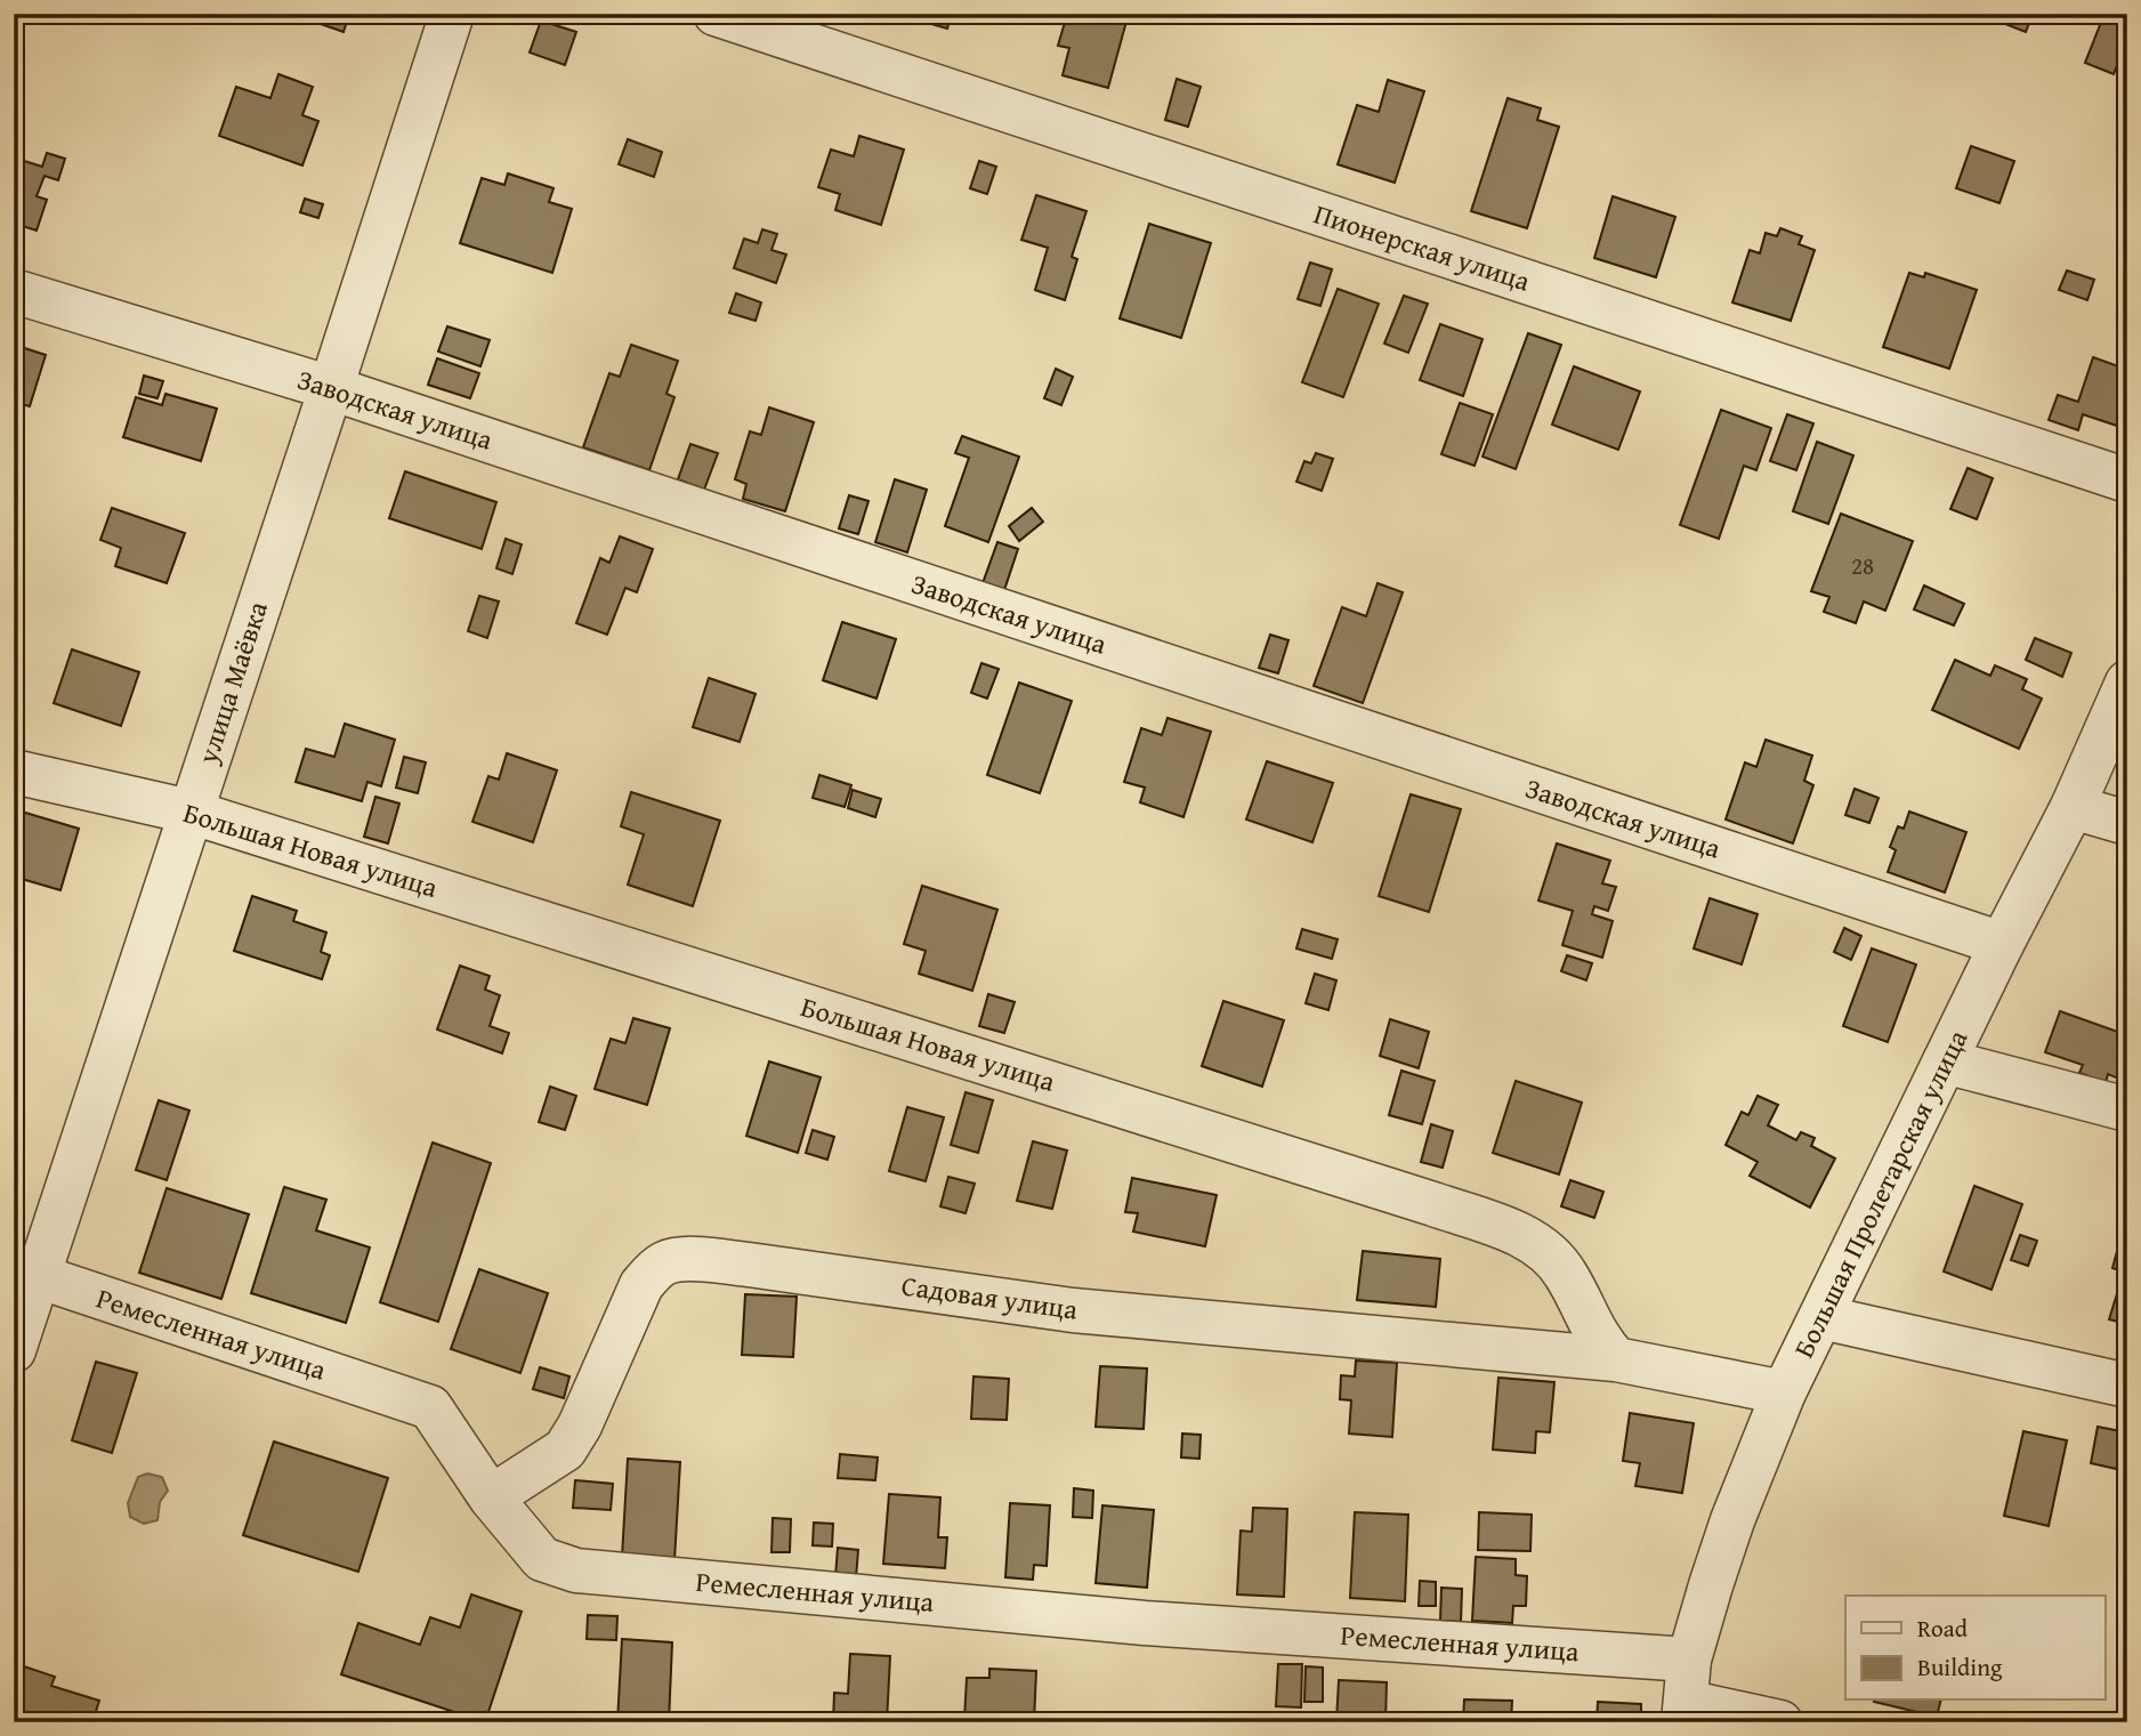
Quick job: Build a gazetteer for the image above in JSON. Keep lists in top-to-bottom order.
{
  "streets": {
    "street": [
      "Пионерская улица",
      "Заводская улица",
      "улица Маёвка",
      "Большая Новая улица",
      "Большая Пролетарская улица",
      "Садовая улица",
      "Ремесленная улица"
    ]
  },
  "crossings": [
    ["Заводская улица", "улица Маёвка"],
    ["Заводская улица", "Большая Пролетарская улица"],
    ["улица Маёвка", "Большая Новая улица"],
    ["улица Маёвка", "Ремесленная улица"],
    ["Большая Новая улица", "Садовая улица"],
    ["Большая Пролетарская улица", "Ремесленная улица"],
    ["Садовая улица", "Ремесленная улица"]
  ],
  "house_numbers": ["28"],
  "legend": ["Road", "Building"]
}
